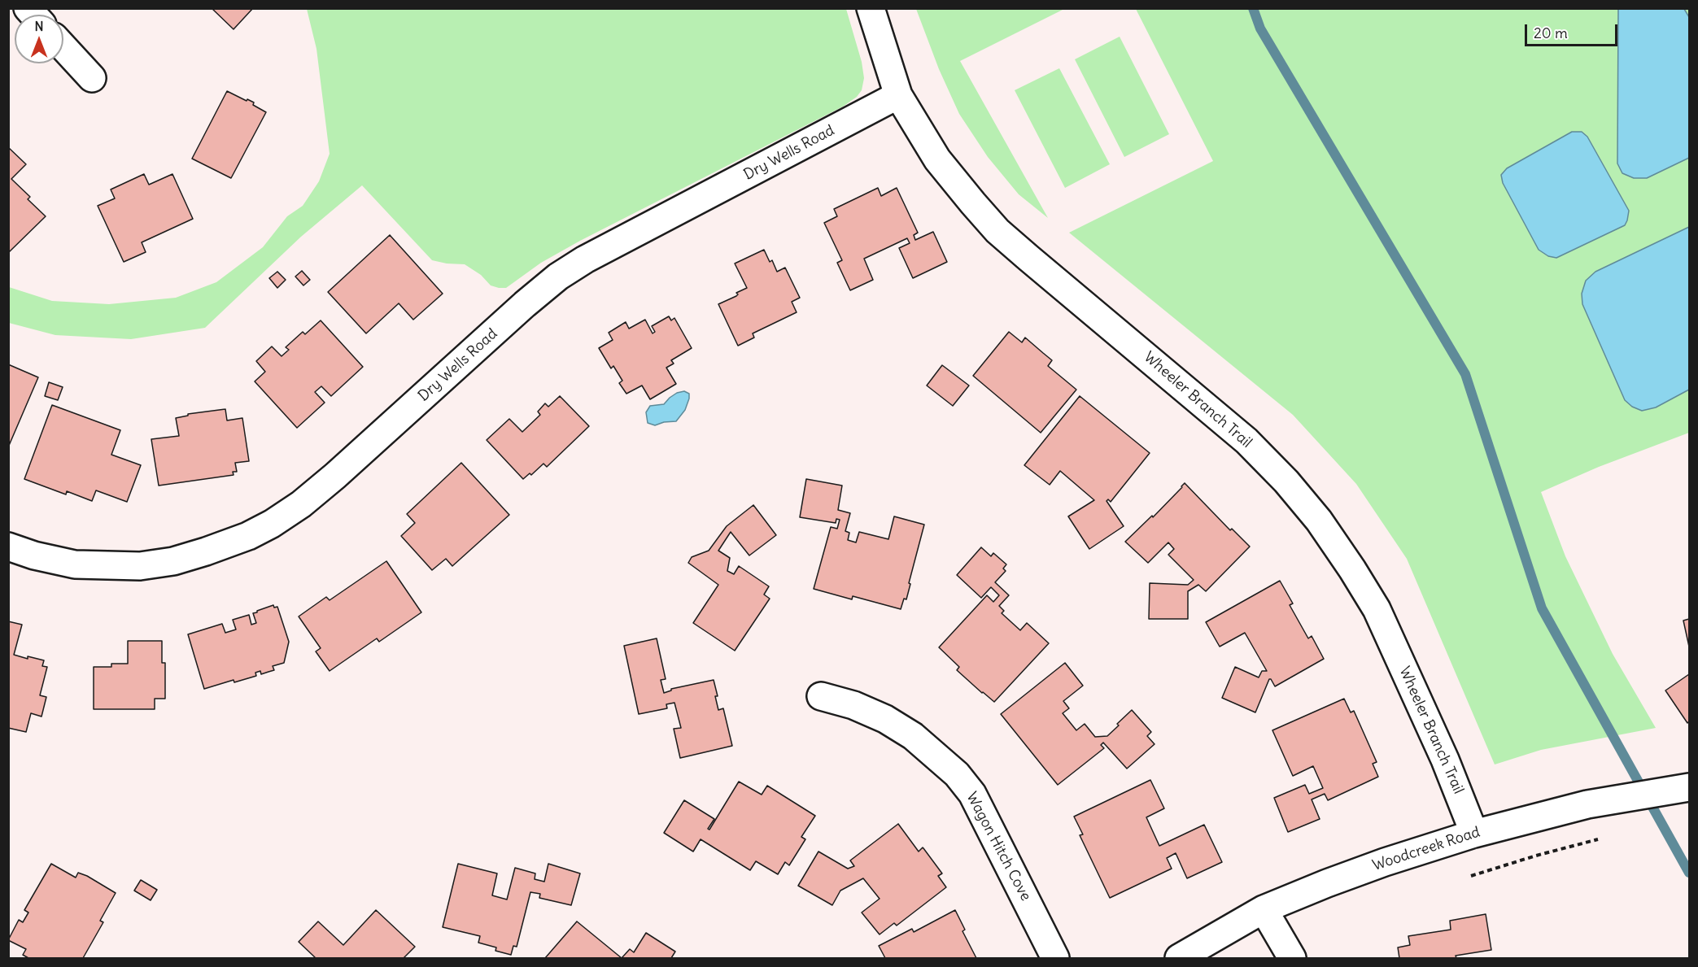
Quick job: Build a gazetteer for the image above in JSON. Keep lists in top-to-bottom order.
{
  "streets": {
    "street": [
      "Dry Wells Road",
      "Wheeler Branch Trail",
      "Wagon Hitch Cove",
      "Woodcreek Road"
    ]
  },
  "crossings": [
    ["Dry Wells Road", "Wheeler Branch Trail"],
    ["Wheeler Branch Trail", "Woodcreek Road"]
  ],
  "scale_bar": "20 m",
  "north": "top"
}
